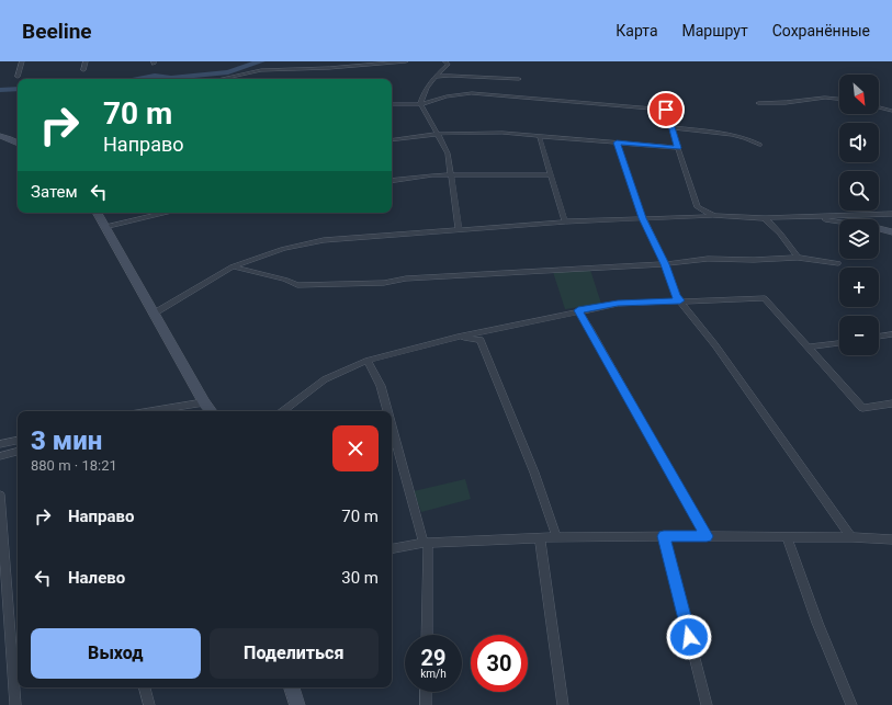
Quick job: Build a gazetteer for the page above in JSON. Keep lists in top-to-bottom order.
{
  "north": "bottom right",
  "page": {
    "header": "Beeline",
    "nav": ["Карта", "Маршрут", "Сохранённые"],
    "map_buttons": ["+", "−"],
    "turn": ["70 m", "Направо"],
    "then": "Затем",
    "heading": ["3 мин", "880 m · 18:21"],
    "list": [
      {
        "name": "Направо",
        "value": "70 m"
      },
      {
        "name": "Налево",
        "value": "30 m"
      }
    ],
    "buttons": ["Выход", "Поделиться"],
    "speed": "29 km/h",
    "limit": "30"
  }
}
